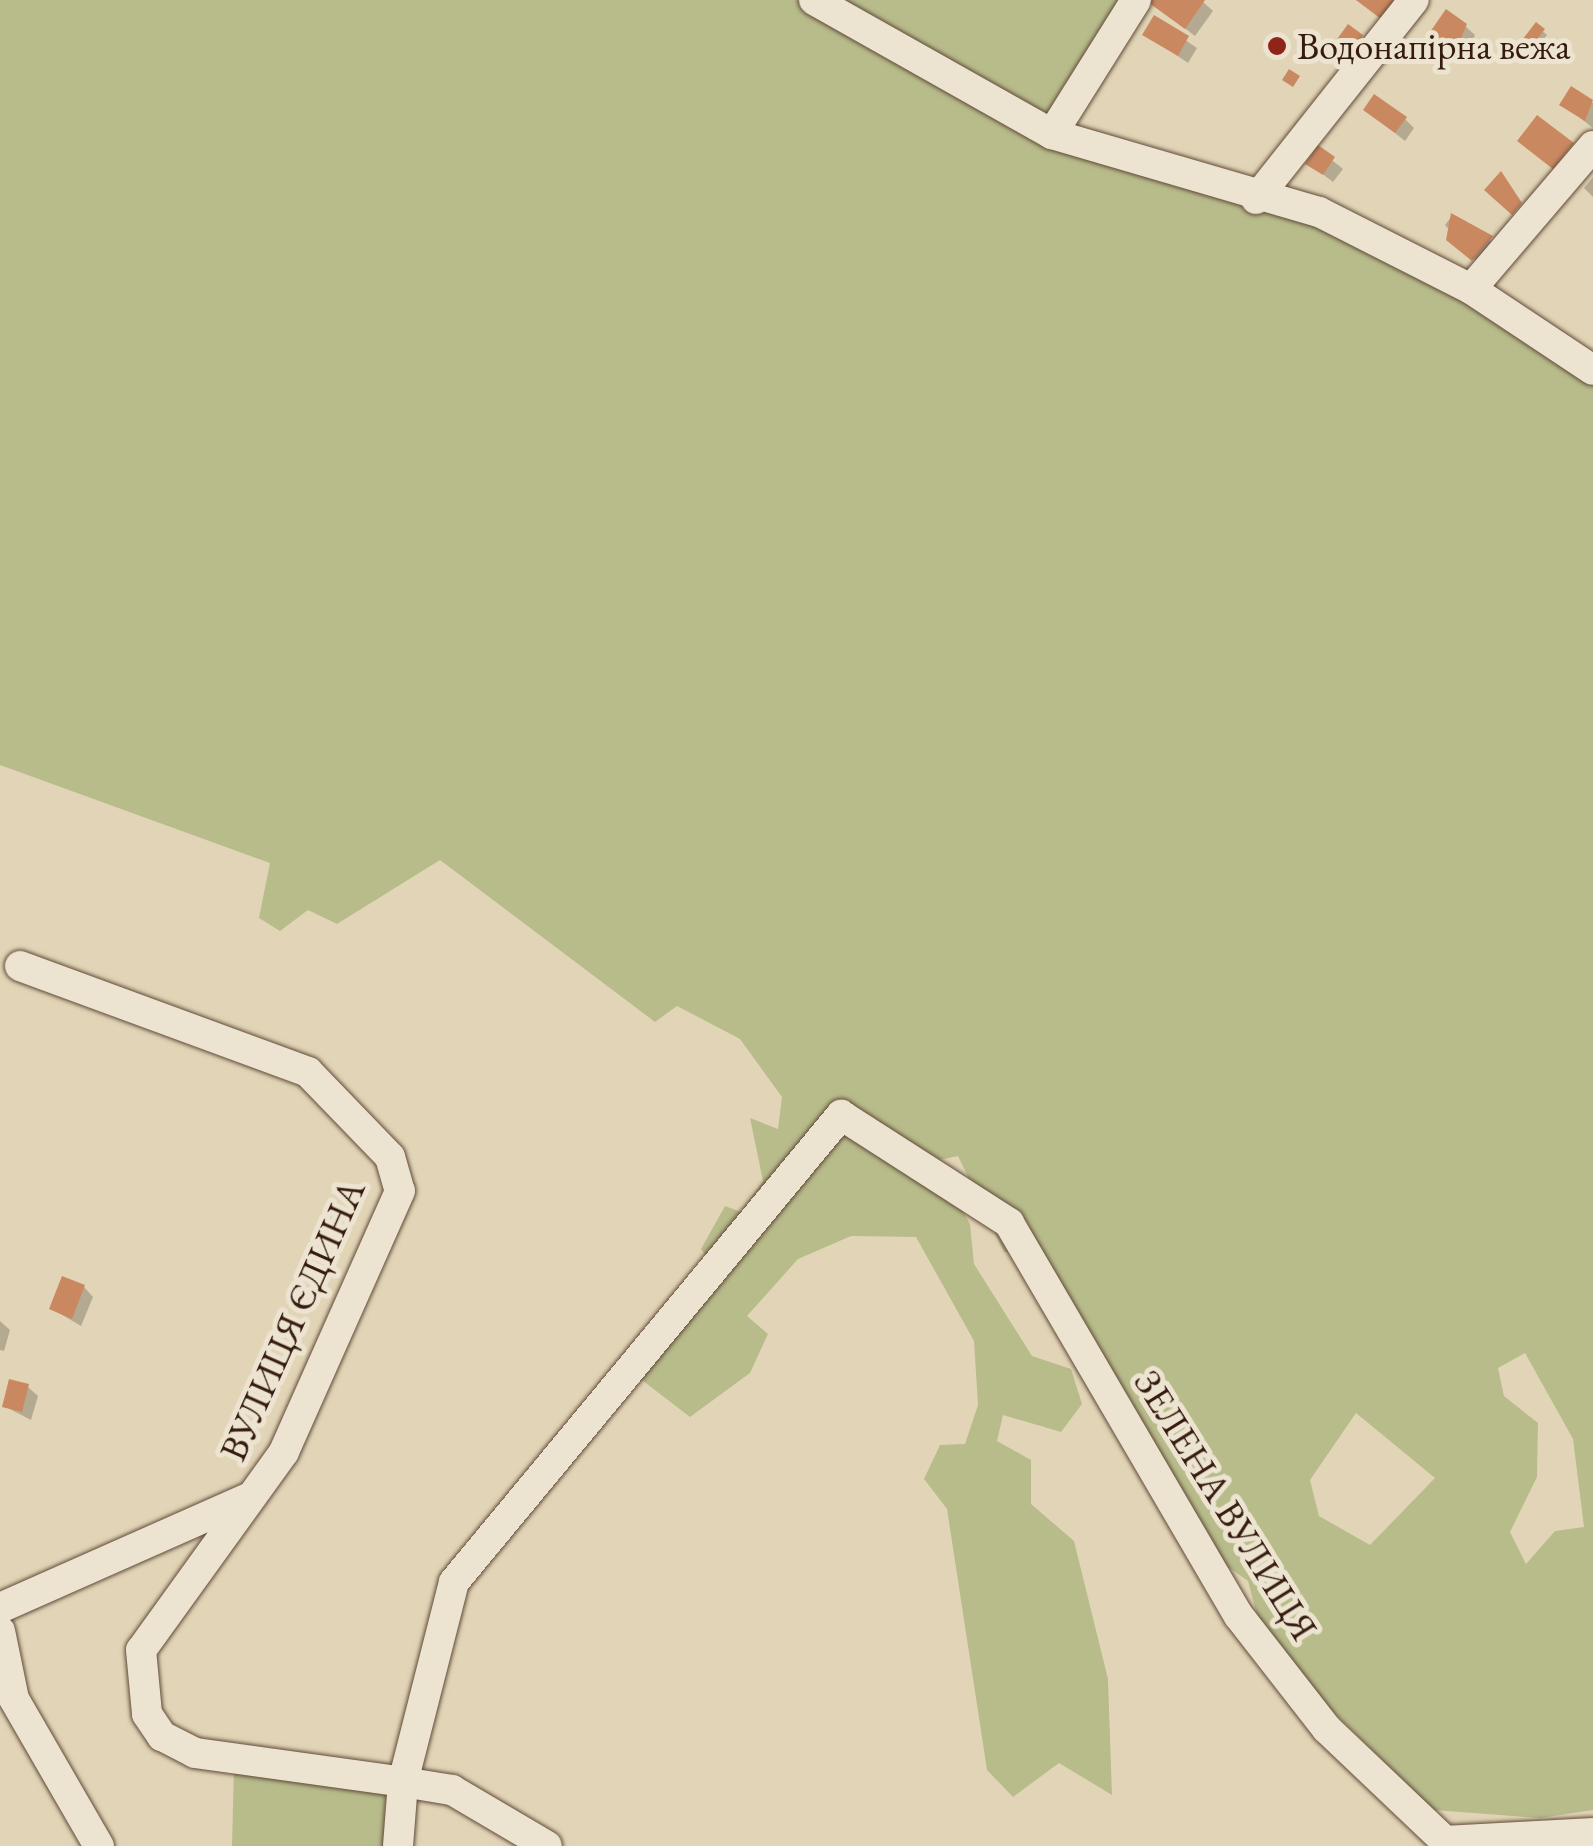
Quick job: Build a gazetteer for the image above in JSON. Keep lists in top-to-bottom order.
{
  "streets": {
    "street": ["ВУЛИЦЯ ЄДИНА", "ЗЕЛЕНА ВУЛИЦЯ"]
  },
  "crossings": [
    ["ВУЛИЦЯ ЄДИНА", "ЗЕЛЕНА ВУЛИЦЯ"]
  ],
  "places": ["Водонапірна вежа"]
}
